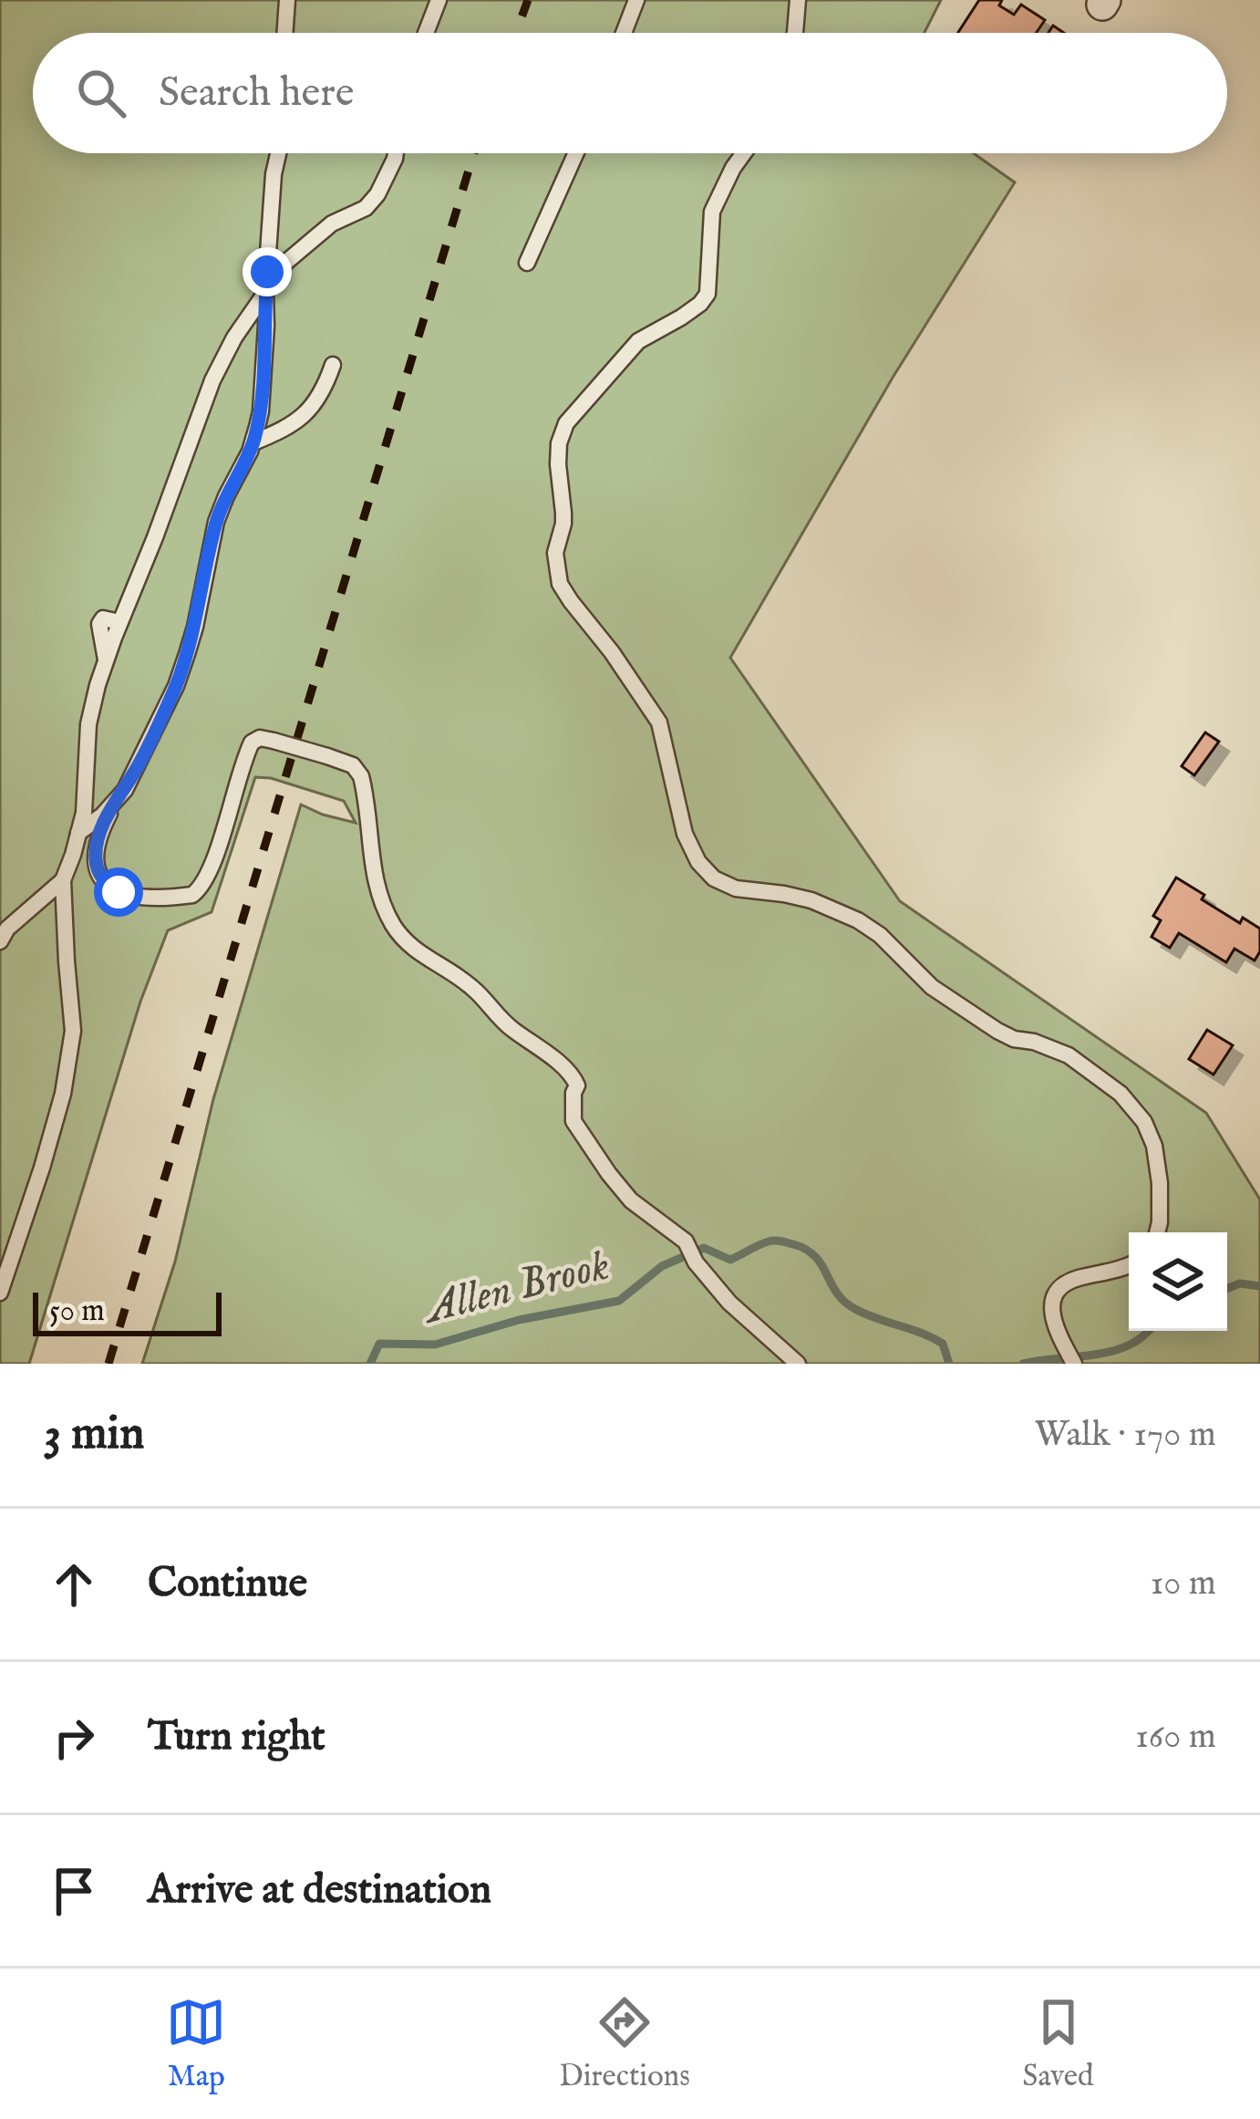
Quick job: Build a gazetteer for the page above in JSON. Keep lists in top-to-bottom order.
{
  "water": ["Allen Brook"],
  "scale_bar": "50 m",
  "page": {
    "search": "Search here",
    "scale": "50 m",
    "heading": ["3 min", "Walk · 170 m"],
    "list": [
      ["Continue", "10 m"],
      ["Turn right", "160 m"],
      "Arrive at destination"
    ],
    "nav": ["Map", "Directions", "Saved"]
  }
}
